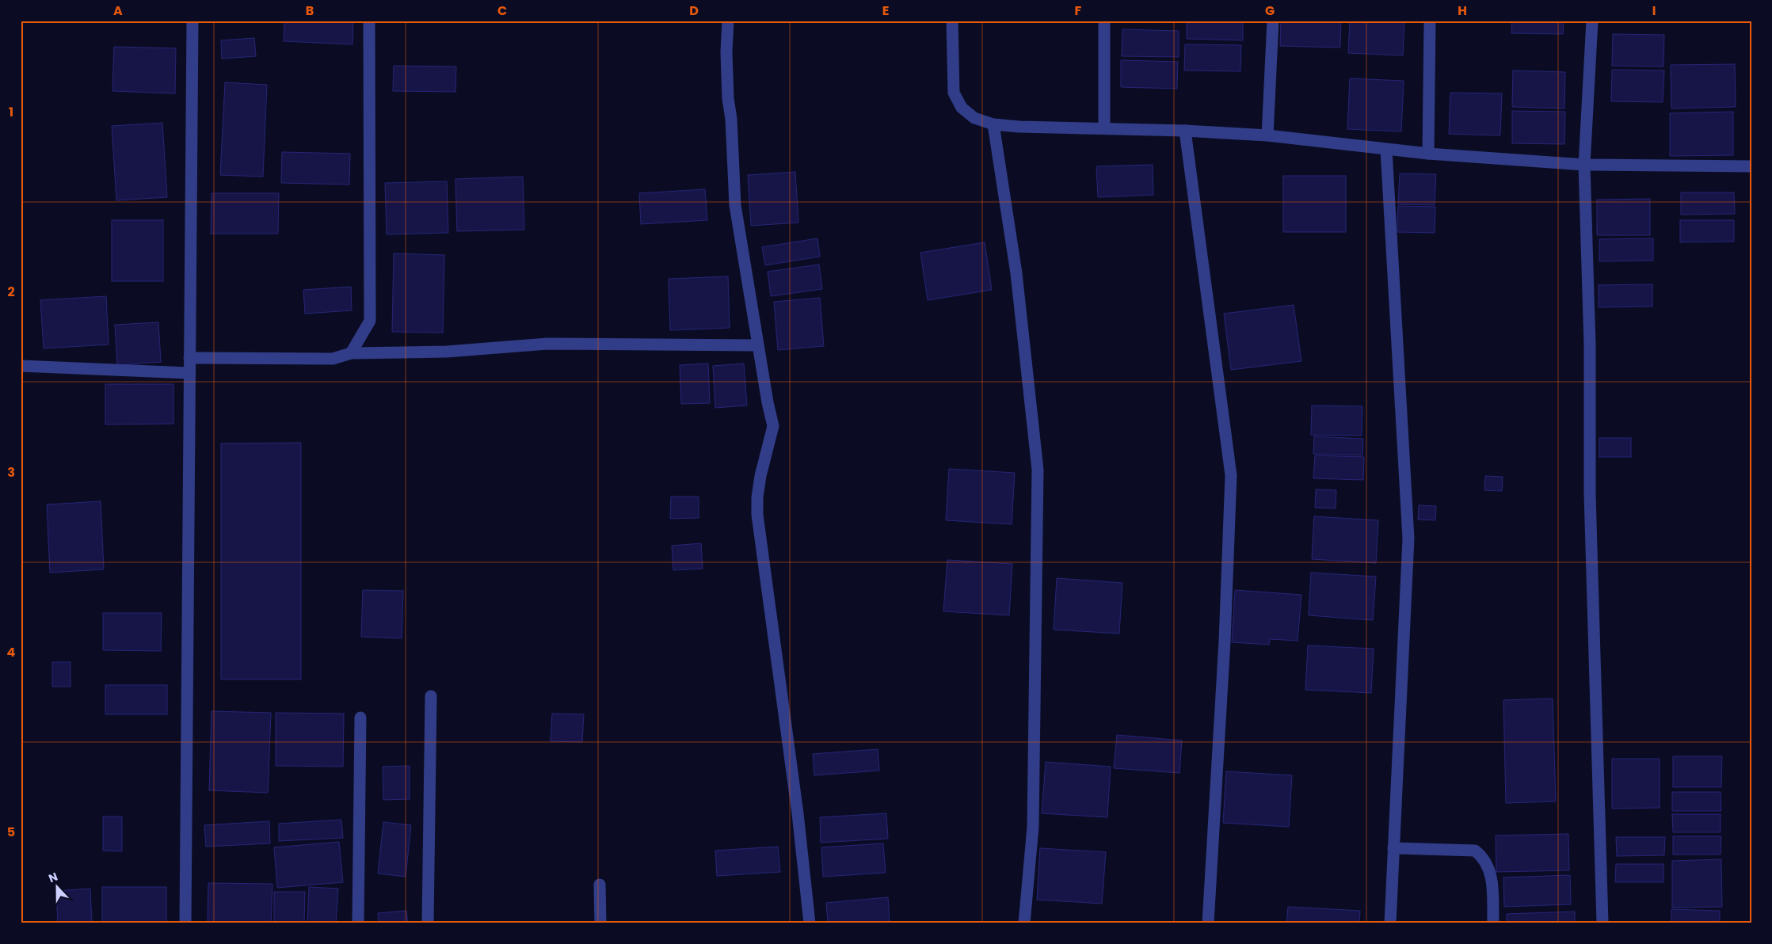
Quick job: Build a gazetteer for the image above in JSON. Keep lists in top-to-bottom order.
{
  "north": "top",
  "grid": {
    "columns": [
      "A",
      "B",
      "C",
      "D",
      "E",
      "F",
      "G",
      "H",
      "I"
    ],
    "rows": [
      "1",
      "2",
      "3",
      "4",
      "5"
    ]
  }
}
